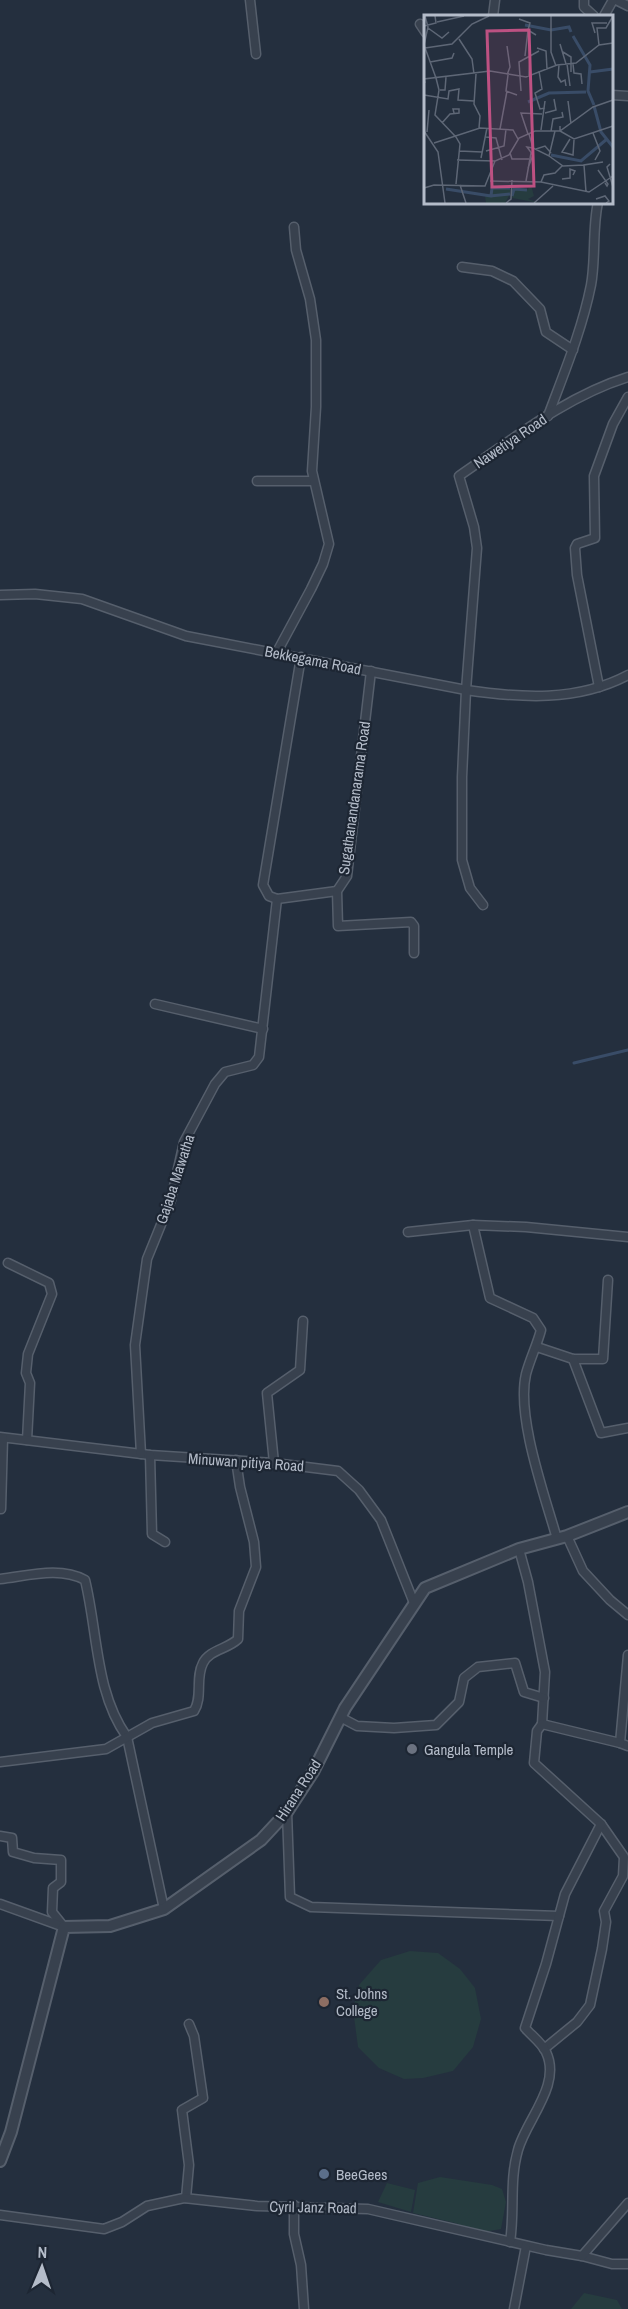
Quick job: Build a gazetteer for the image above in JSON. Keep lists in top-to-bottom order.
{
  "streets": {
    "street": [
      "Nawetiya Road",
      "Bekkegama Road",
      "Sugathanandanarama Road",
      "Gajaba Mawatha",
      "Minuwan pitiya Road",
      "Hirana Road",
      "Cyril Janz Road"
    ]
  },
  "crossings": [
    ["Nawetiya Road", "Bekkegama Road"],
    ["Bekkegama Road", "Sugathanandanarama Road"],
    ["Gajaba Mawatha", "Minuwan pitiya Road"],
    ["Minuwan pitiya Road", "Hirana Road"]
  ],
  "places": ["Gangula Temple", "St. Johns College", "BeeGees"],
  "north": "top"
}
